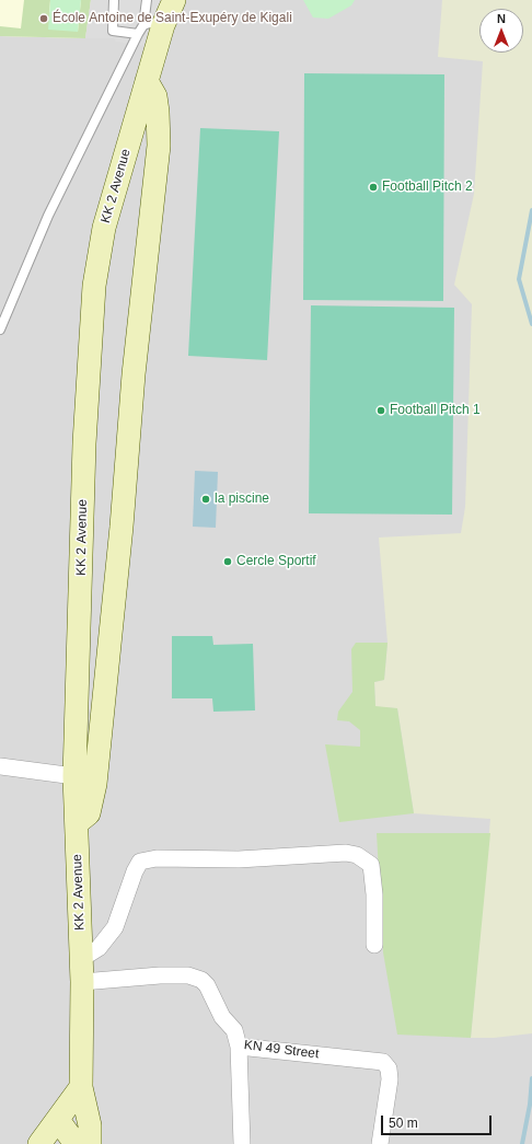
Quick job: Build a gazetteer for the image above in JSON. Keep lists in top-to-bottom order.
{
  "streets": {
    "main road": ["KK 2 Avenue"],
    "street": ["KN 49 Street"]
  },
  "crossings": [
    ["KK 2 Avenue", "KN 49 Street"]
  ],
  "places": [
    "École Antoine de Saint-Exupéry de Kigali",
    "Football Pitch 2",
    "Football Pitch 1",
    "la piscine",
    "Cercle Sportif"
  ],
  "scale_bar": "50 m",
  "north": "top"
}
